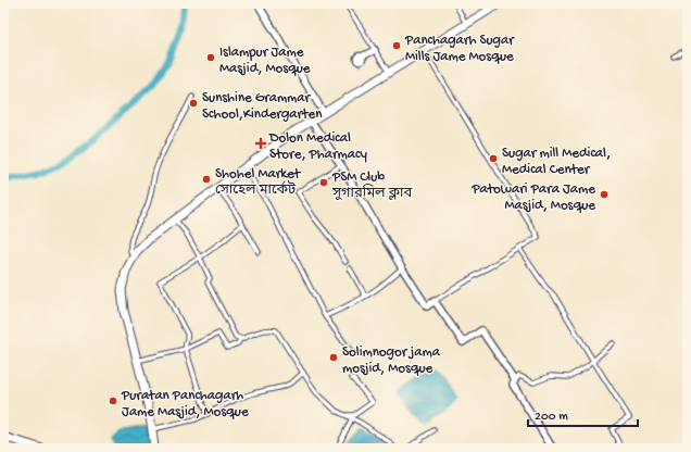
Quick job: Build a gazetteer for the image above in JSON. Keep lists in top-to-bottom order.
{
  "places": {
    "other": [
      "Panchagarh Sugar Mills Jame Mosque",
      "Islampur Jame Masjid, Mosque",
      "Sunshine Grammar School,Kindergarten",
      "Sugar mill Medical, Medical Center",
      "Shohel Market সোহেল মার্কেট",
      "PSM Club সুগারমিল ক্লাব",
      "Patowari Para Jame Masjid, Mosque",
      "Solimnogor jama mosjid, Mosque",
      "Puratan Panchagarh Jame Masjid, Mosque"
    ],
    "health": ["Dolon Medical Store, Pharmacy"]
  },
  "scale_bar": "200 m"
}
